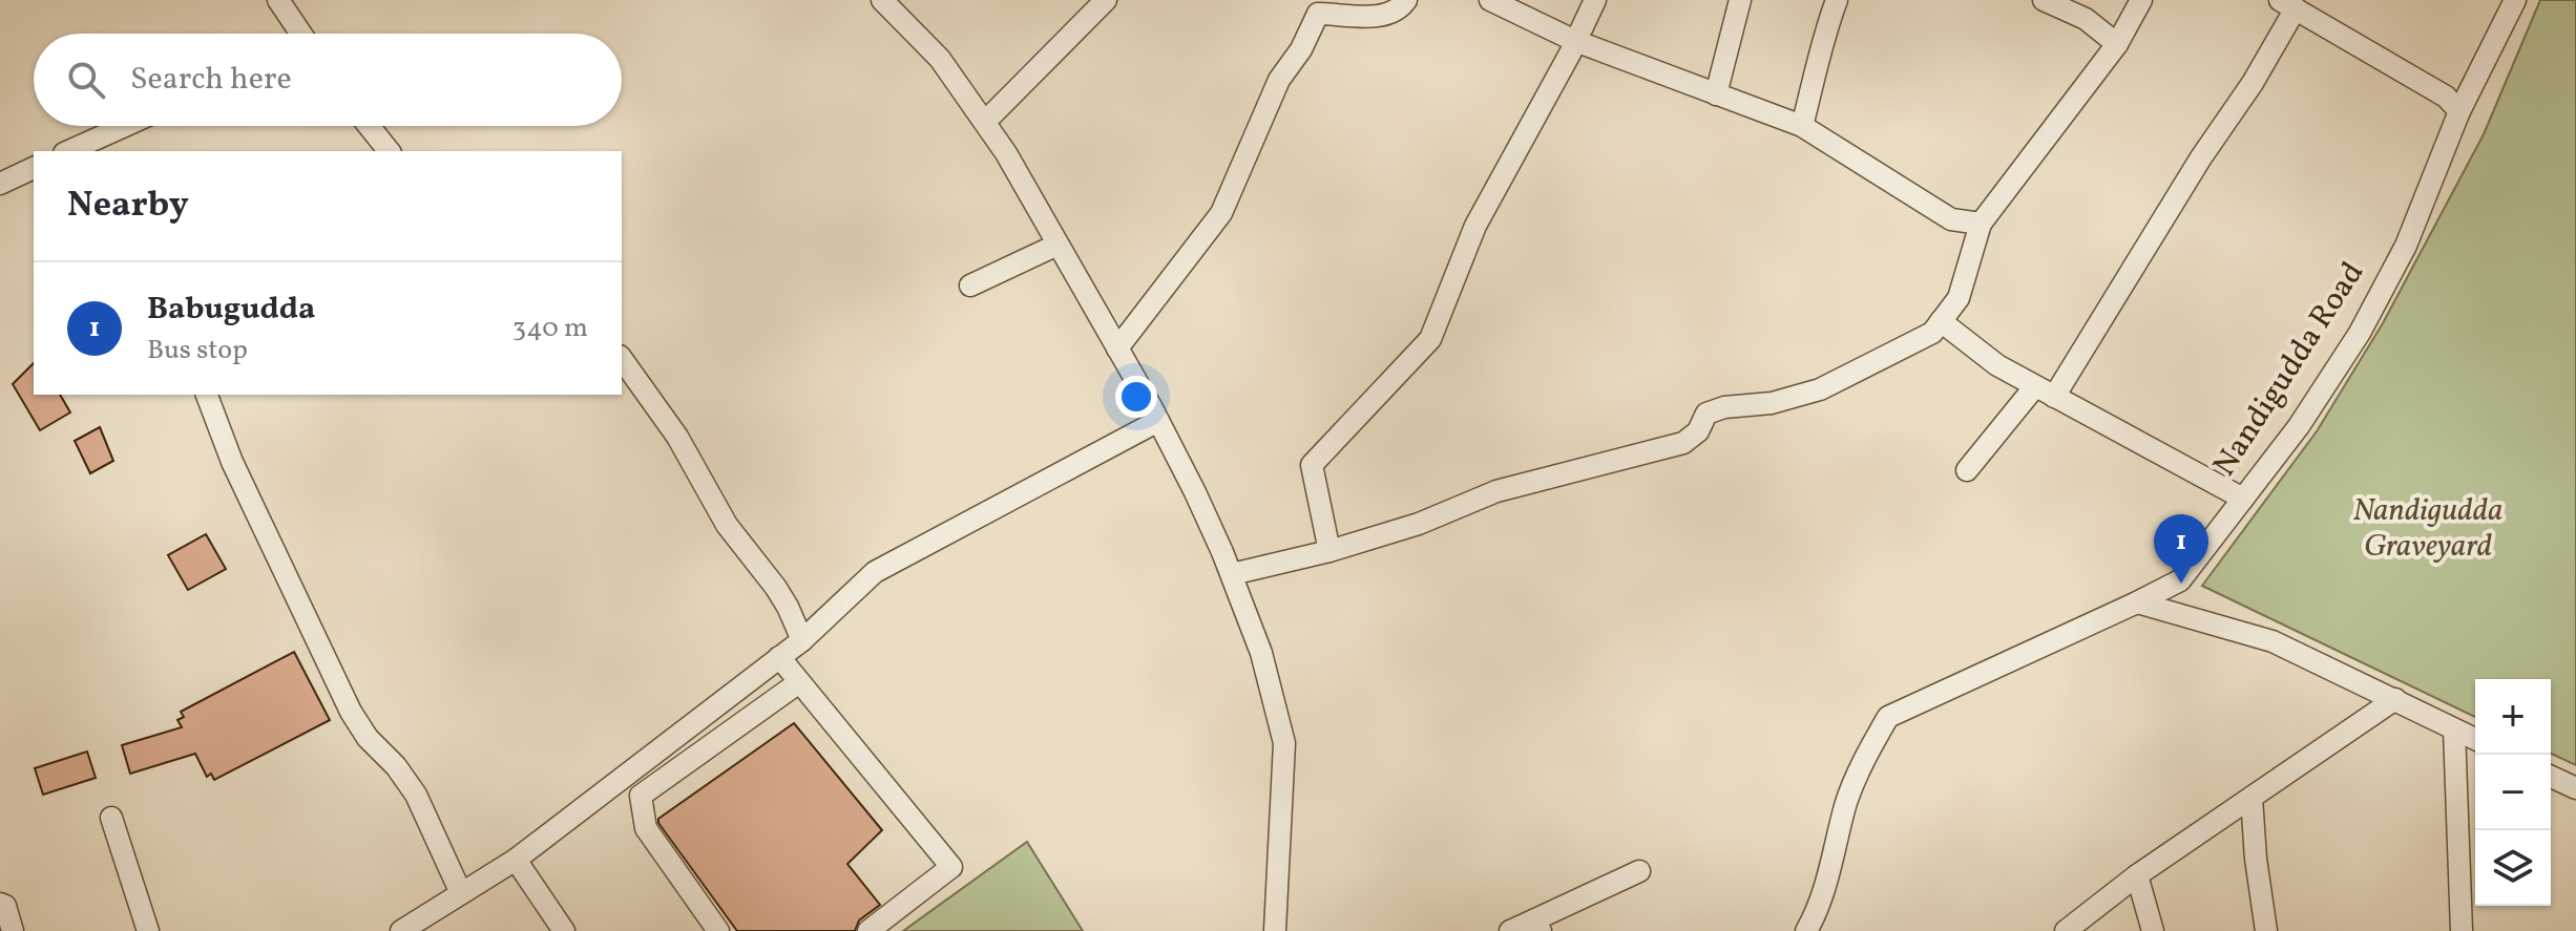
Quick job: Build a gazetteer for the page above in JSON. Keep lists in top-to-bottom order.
{
  "streets": {
    "street": ["Nandigudda Road"]
  },
  "parks": ["Nandigudda Graveyard"],
  "page": {
    "search": "Search here",
    "heading": "Nearby",
    "list": [
      {
        "mark": "1",
        "name": "Babugudda",
        "note": "Bus stop",
        "value": "340 m"
      }
    ],
    "pins": "1",
    "map_buttons": ["+", "−"]
  }
}
